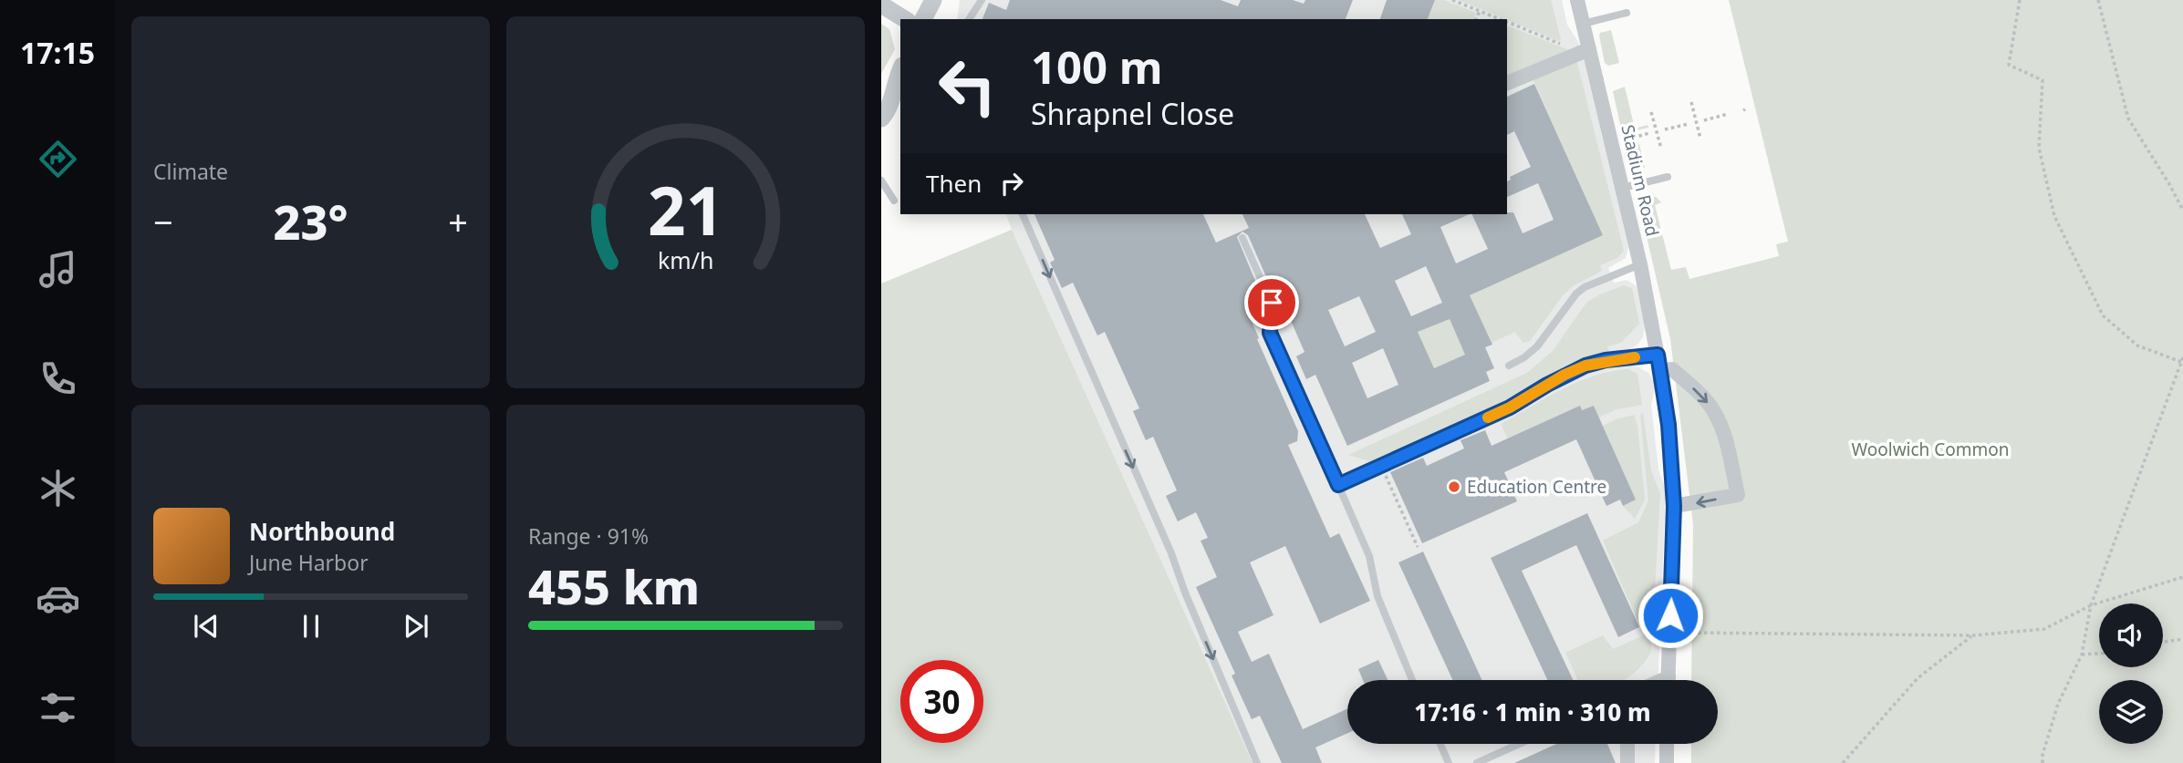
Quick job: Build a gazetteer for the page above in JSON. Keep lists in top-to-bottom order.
{
  "streets": {
    "street": ["Stadium Road"]
  },
  "parks": ["Woolwich Common"],
  "places": ["Education Centre"],
  "page": {
    "tabs": "17:15",
    "tile": [
      "Climate",
      ["Range · 91%", "455 km"]
    ],
    "turn": ["100 m", "Shrapnel Close"],
    "then": "Then",
    "heat": ["−", "23°", "+"],
    "song": ["Northbound", "June Harbor"],
    "limit": "30",
    "trip": "17:16 · 1 min · 310 m",
    "gauge": ["21", "km/h"]
  }
}
